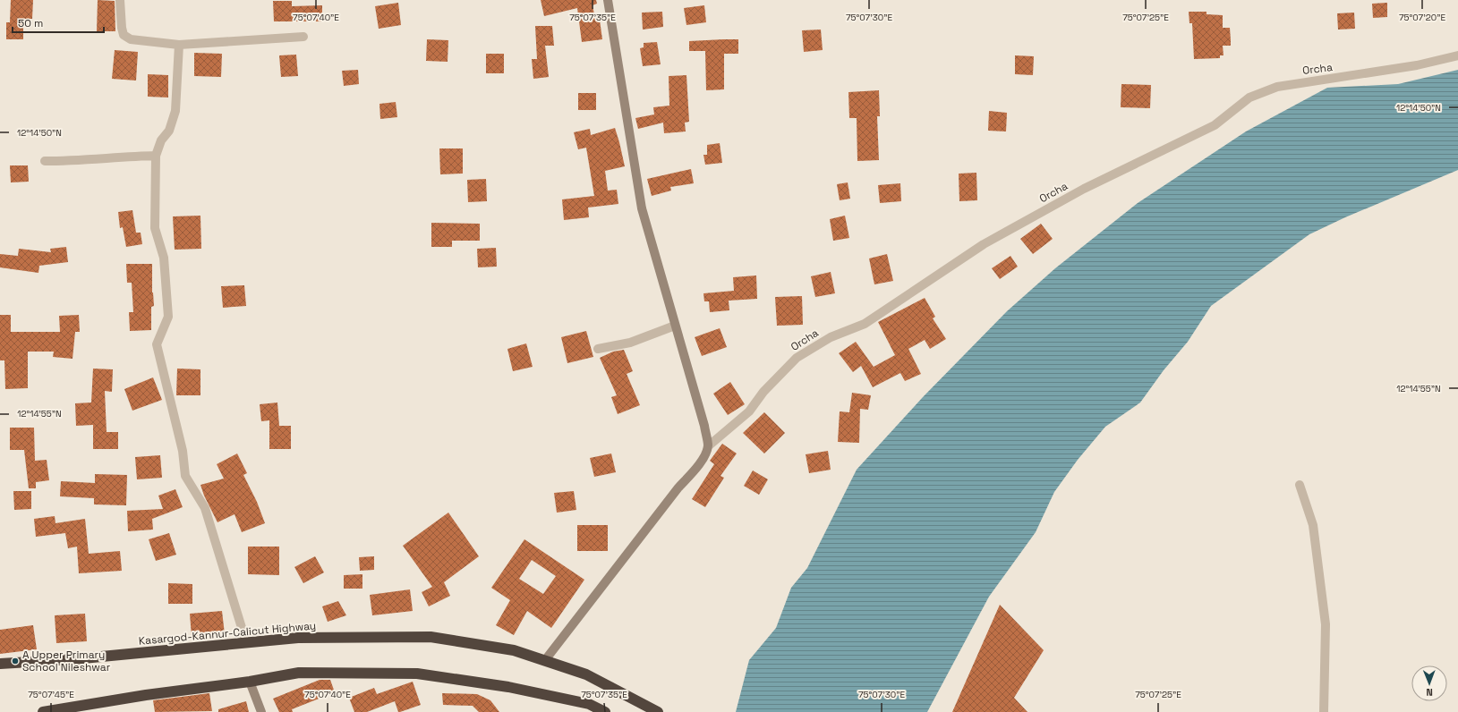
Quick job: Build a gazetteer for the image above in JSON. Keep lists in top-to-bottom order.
{
  "streets": {
    "highway": ["Kasargod-Kannur-Calicut Highway"],
    "street": ["Orcha"]
  },
  "places": ["A Upper Primary School Nileshwar"],
  "scale_bar": "50 m",
  "north": "bottom",
  "coordinates": [
    "75°07'40\"E",
    "75°07'35\"E",
    "75°07'30\"E",
    "75°07'25\"E",
    "75°07'20\"E",
    "12°14'50\"N",
    "12°14'55\"N",
    "75°07'45\"E"
  ]
}
